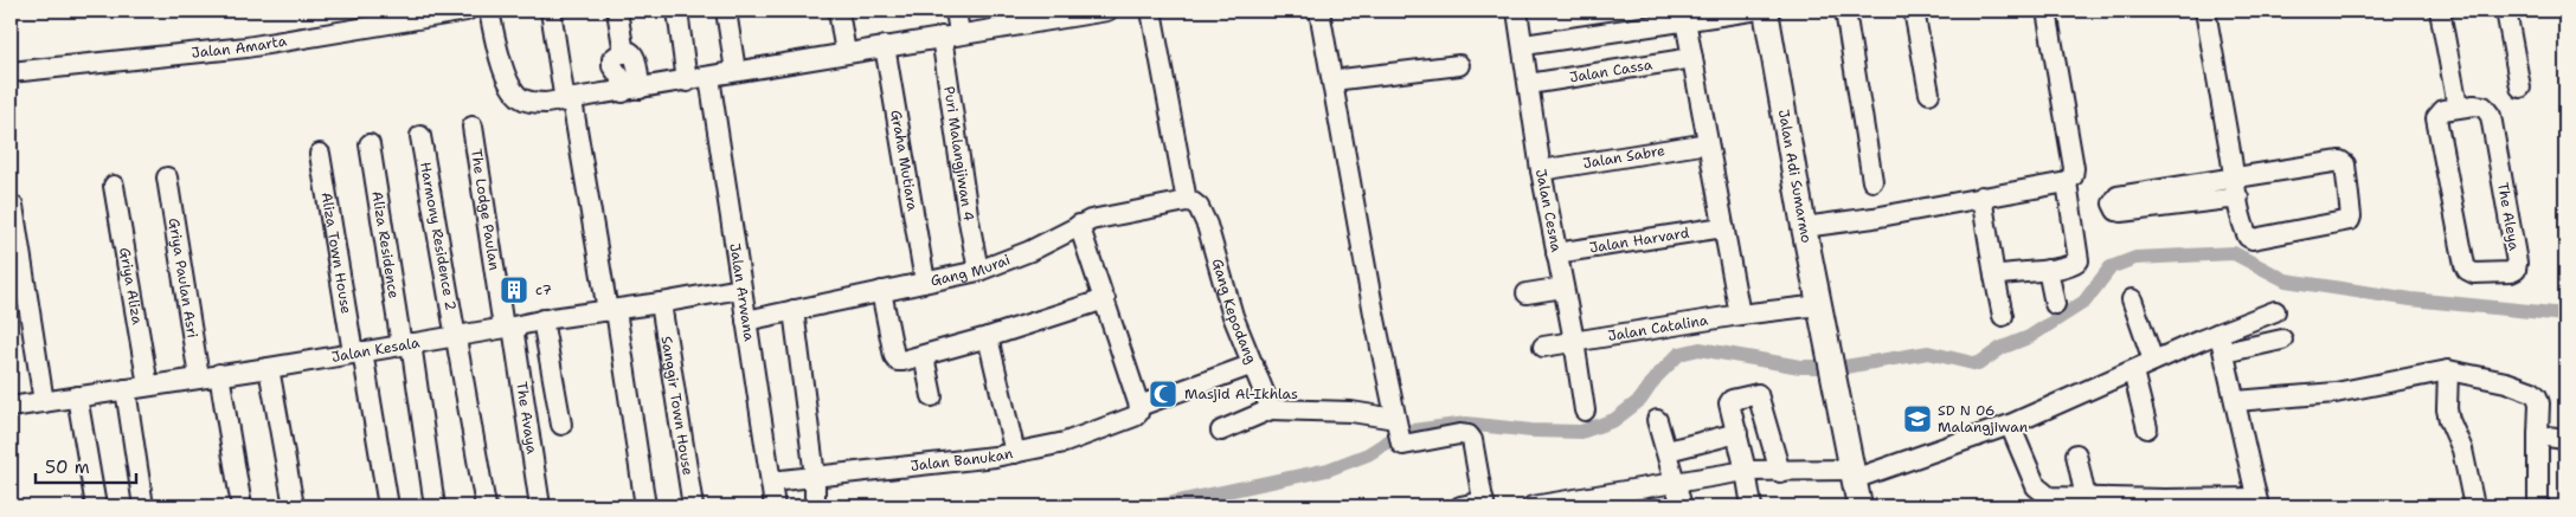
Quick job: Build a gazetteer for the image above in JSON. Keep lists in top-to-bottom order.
{
  "streets": {
    "main road": ["Jalan Adi Sumarmo"],
    "street": [
      "Jalan Amarta",
      "Jalan Cassa",
      "Puri Malangjiwan 4",
      "Jalan Sabre",
      "Graha Mutiara",
      "The Lodge Paulan",
      "Jalan Cesna",
      "The Aleya",
      "Harmony Residence 2",
      "Jalan Harvard",
      "Aliza Residence",
      "Aliza Town House",
      "Gang Murai",
      "Griya Paulan Asri",
      "Griya Aliza",
      "Jalan Arwana",
      "Gang Kepodang",
      "Jalan Catalina",
      "Jalan Kesala",
      "Sanggir Town House",
      "The Avaya",
      "Jalan Banukan"
    ]
  },
  "crossings": [
    ["Jalan Cassa", "Jalan Cesna"],
    ["Puri Malangjiwan 4", "Gang Murai"],
    ["Jalan Sabre", "Jalan Cesna"],
    ["Jalan Adi Sumarmo", "Jalan Catalina"],
    ["The Lodge Paulan", "Jalan Kesala"],
    ["The Lodge Paulan", "The Avaya"],
    ["Jalan Cesna", "Jalan Harvard"],
    ["Jalan Cesna", "Jalan Catalina"],
    ["Harmony Residence 2", "Jalan Kesala"],
    ["Aliza Residence", "Jalan Kesala"],
    ["Aliza Town House", "Jalan Kesala"],
    ["Gang Murai", "Jalan Arwana"],
    ["Gang Murai", "Gang Kepodang"],
    ["Griya Paulan Asri", "Jalan Kesala"],
    ["Griya Aliza", "Jalan Kesala"],
    ["Jalan Arwana", "Jalan Kesala"],
    ["Jalan Arwana", "Jalan Banukan"],
    ["Gang Kepodang", "Jalan Banukan"],
    ["Jalan Kesala", "Sanggir Town House"],
    ["Jalan Kesala", "The Avaya"]
  ],
  "places": {
    "building": ["c7"],
    "mosque": ["Masjid Al-Ikhlas"],
    "school or university": ["SD N 06 Malangjiwan"]
  },
  "scale_bar": "50 m"
}
